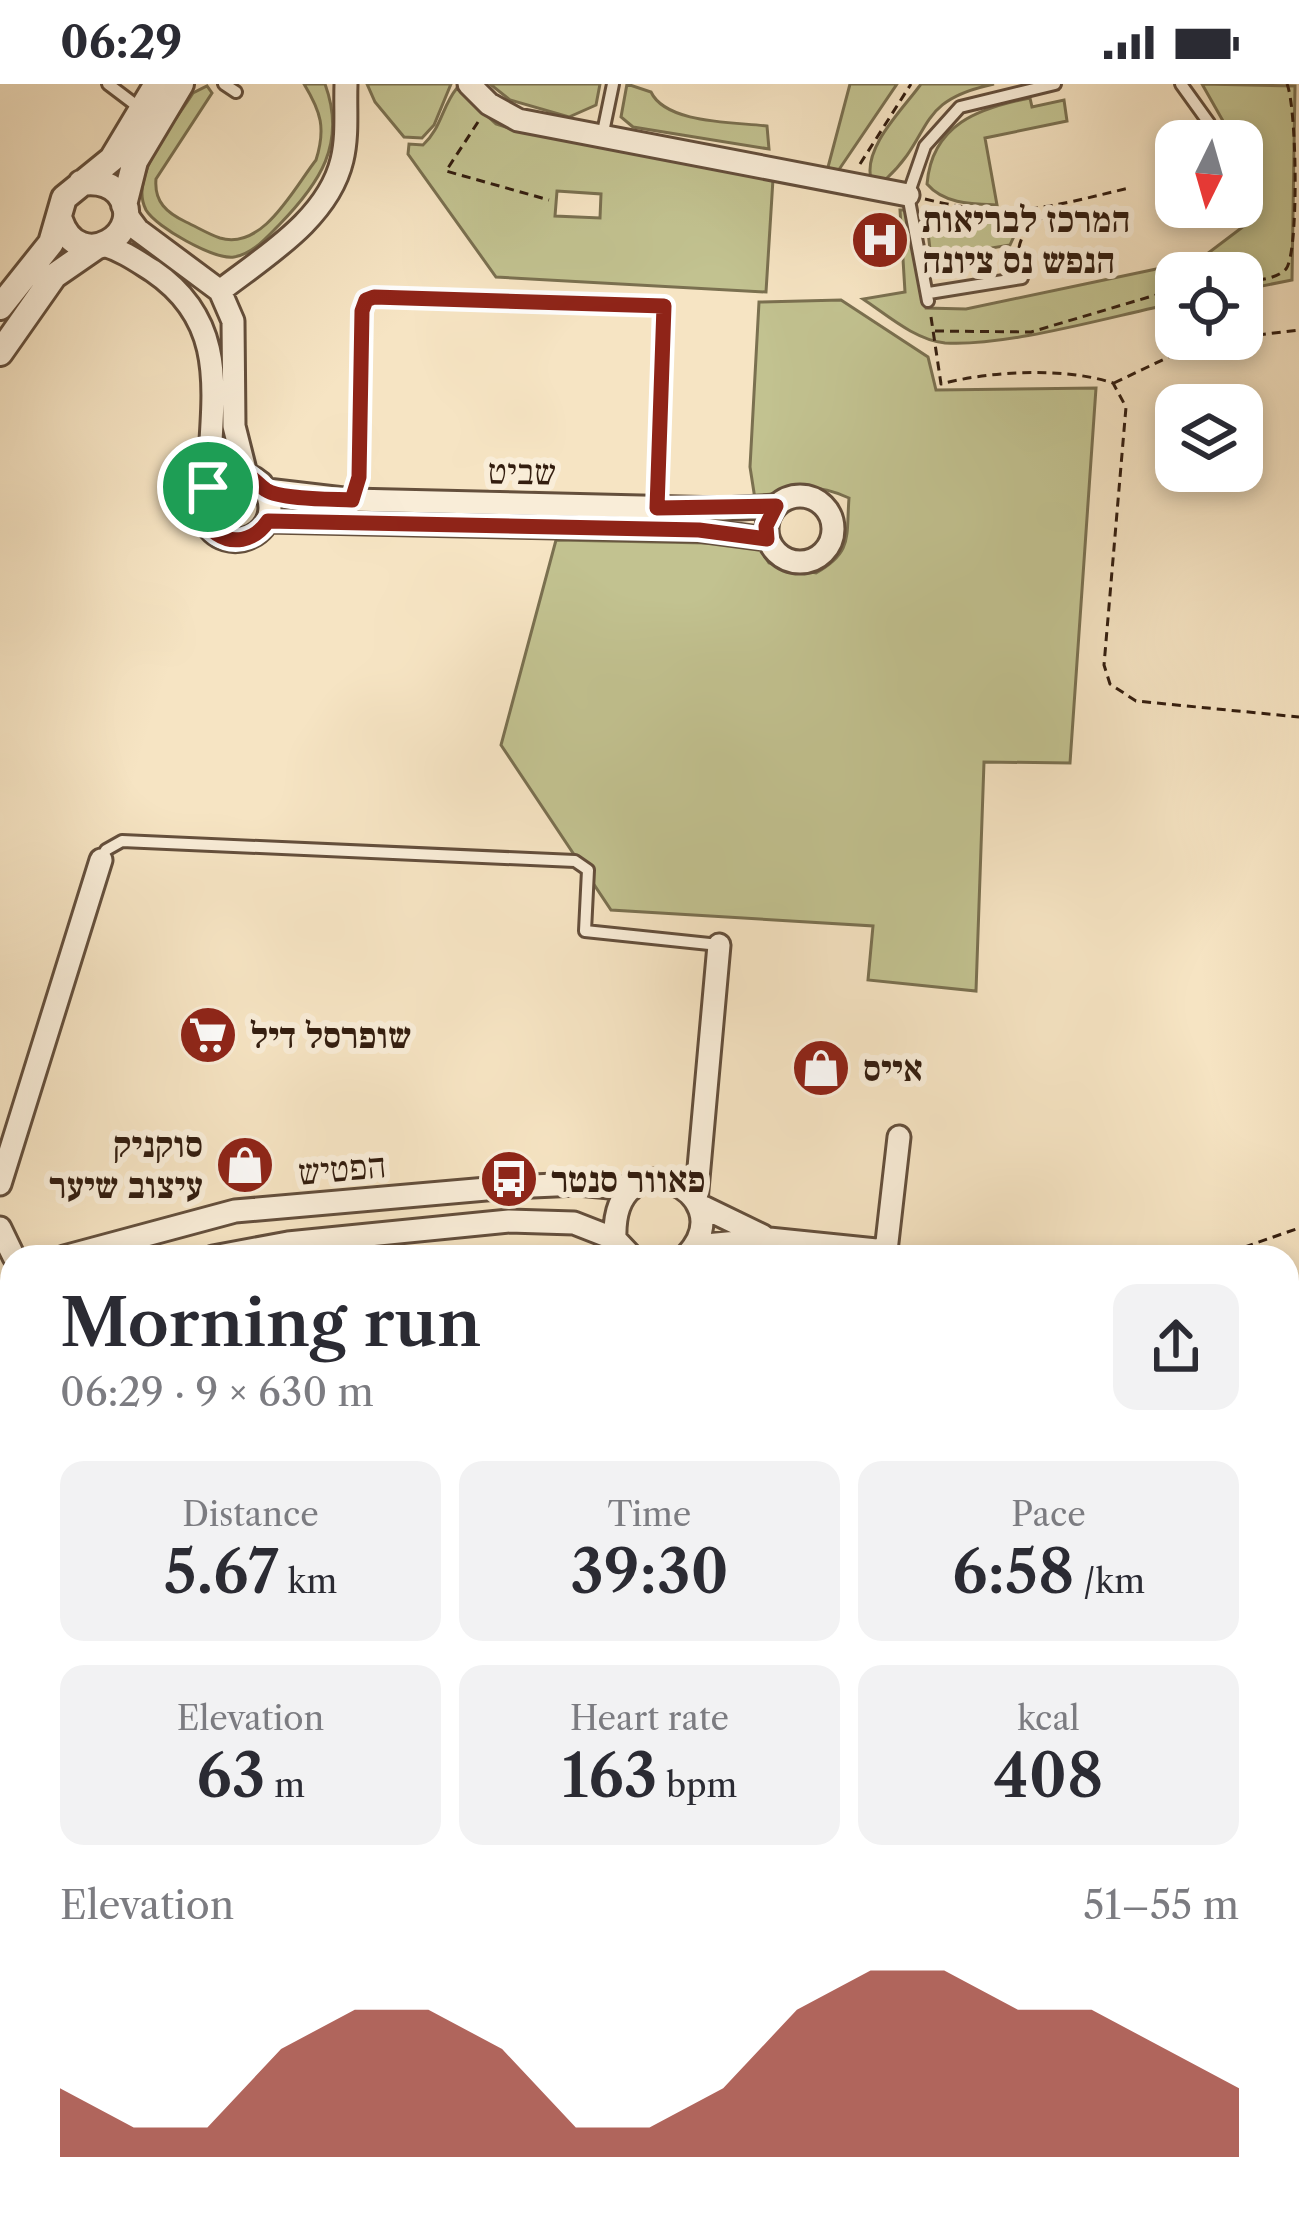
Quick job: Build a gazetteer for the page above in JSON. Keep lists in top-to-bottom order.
{
  "streets": {
    "street": ["שביט", "הפטיש"]
  },
  "places": {
    "hospital": ["המרכז לבריאות הנפש נס ציונה"],
    "supermarket": ["שופרסל דיל"],
    "shop": ["אייס", "סוקניק עיצוב שיער"],
    "bus stop": ["פאוור סנטר"]
  },
  "north": "bottom",
  "page": {
    "status": "06:29",
    "heading": ["Morning run", "06:29 · 9 × 630 m"],
    "stats": [
      ["Distance", "5.67 km"],
      ["Time", "39:30"],
      ["Pace", "6:58 /km"],
      ["Elevation", "63 m"],
      ["Heart rate", "163 bpm"],
      ["kcal", "408"]
    ],
    "chart": ["Elevation", "51–55 m"]
  }
}
